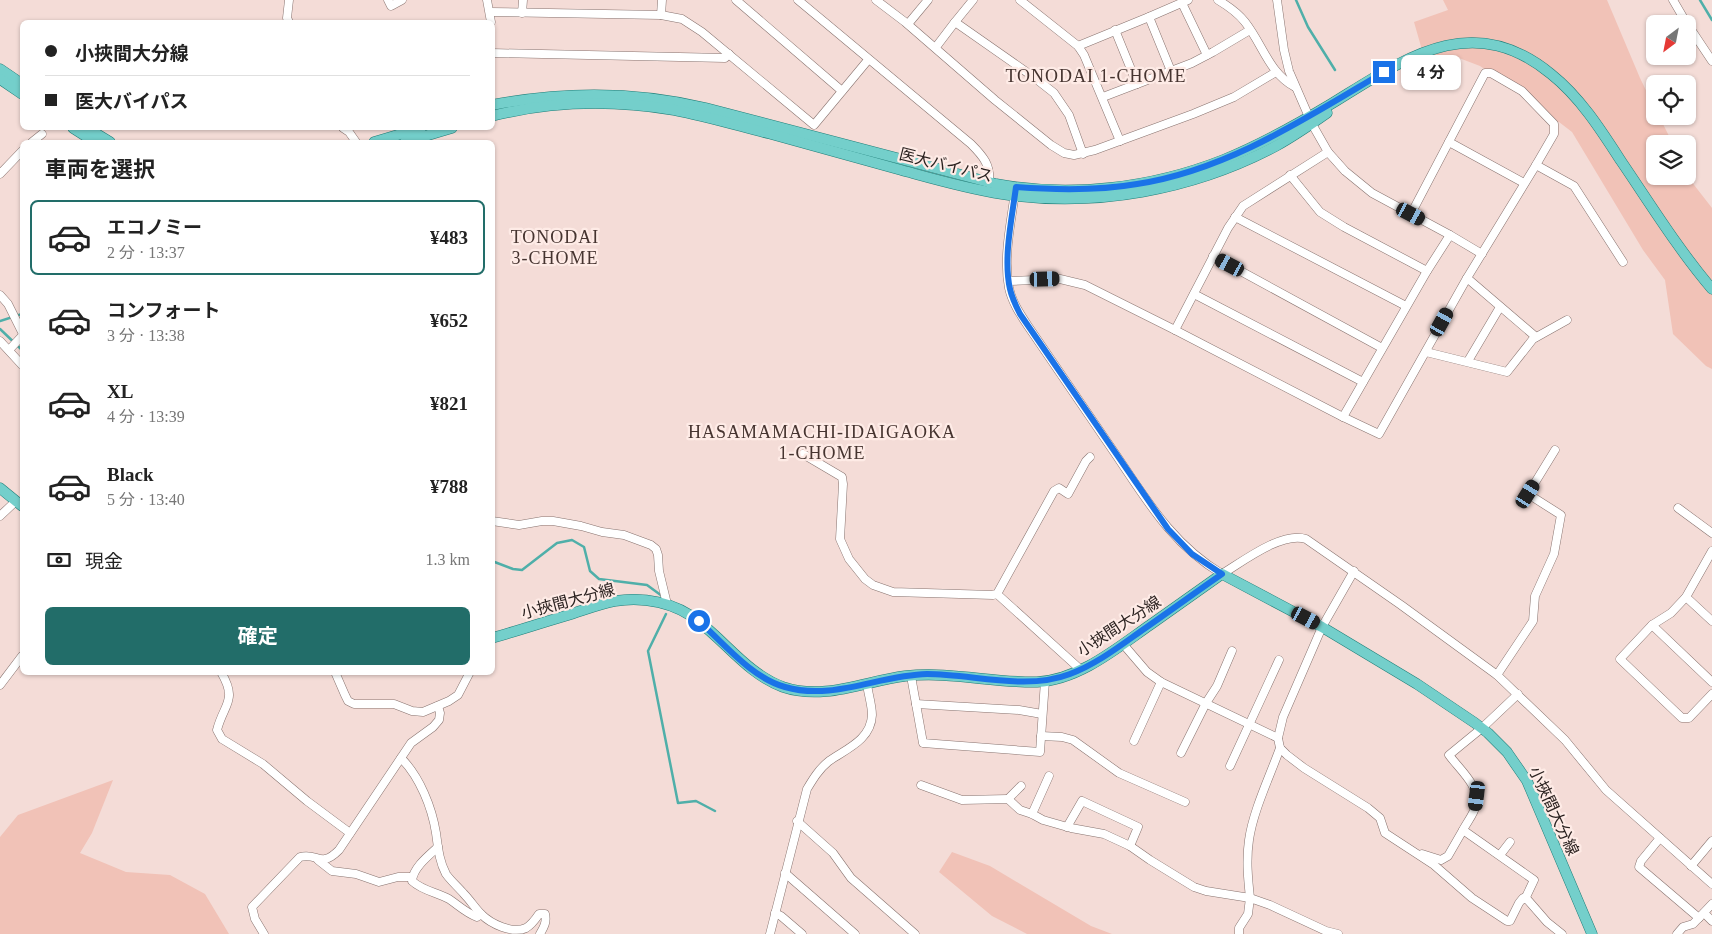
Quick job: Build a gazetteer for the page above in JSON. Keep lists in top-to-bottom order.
{
  "streets": {
    "main road": ["医大バイパス", "小挾間大分線"]
  },
  "districts": ["TONODAI 1-CHOME", "TONODAI 3-CHOME", "HASAMAMACHI-IDAIGAOKA 1-CHOME"],
  "north": "bottom left",
  "page": {
    "banner": ["小挾間大分線", "医大バイパス"],
    "bubble": "4 分",
    "heading": "車両を選択",
    "list": [
      {
        "name": "エコノミー",
        "note": "2 分 · 13:37",
        "value": "¥483"
      },
      {
        "name": "コンフォート",
        "note": "3 分 · 13:38",
        "value": "¥652"
      },
      {
        "name": "XL",
        "note": "4 分 · 13:39",
        "value": "¥821"
      },
      {
        "name": "Black",
        "note": "5 分 · 13:40",
        "value": "¥788"
      }
    ],
    "pay": ["現金", "1.3 km"],
    "buttons": "確定"
  }
}
